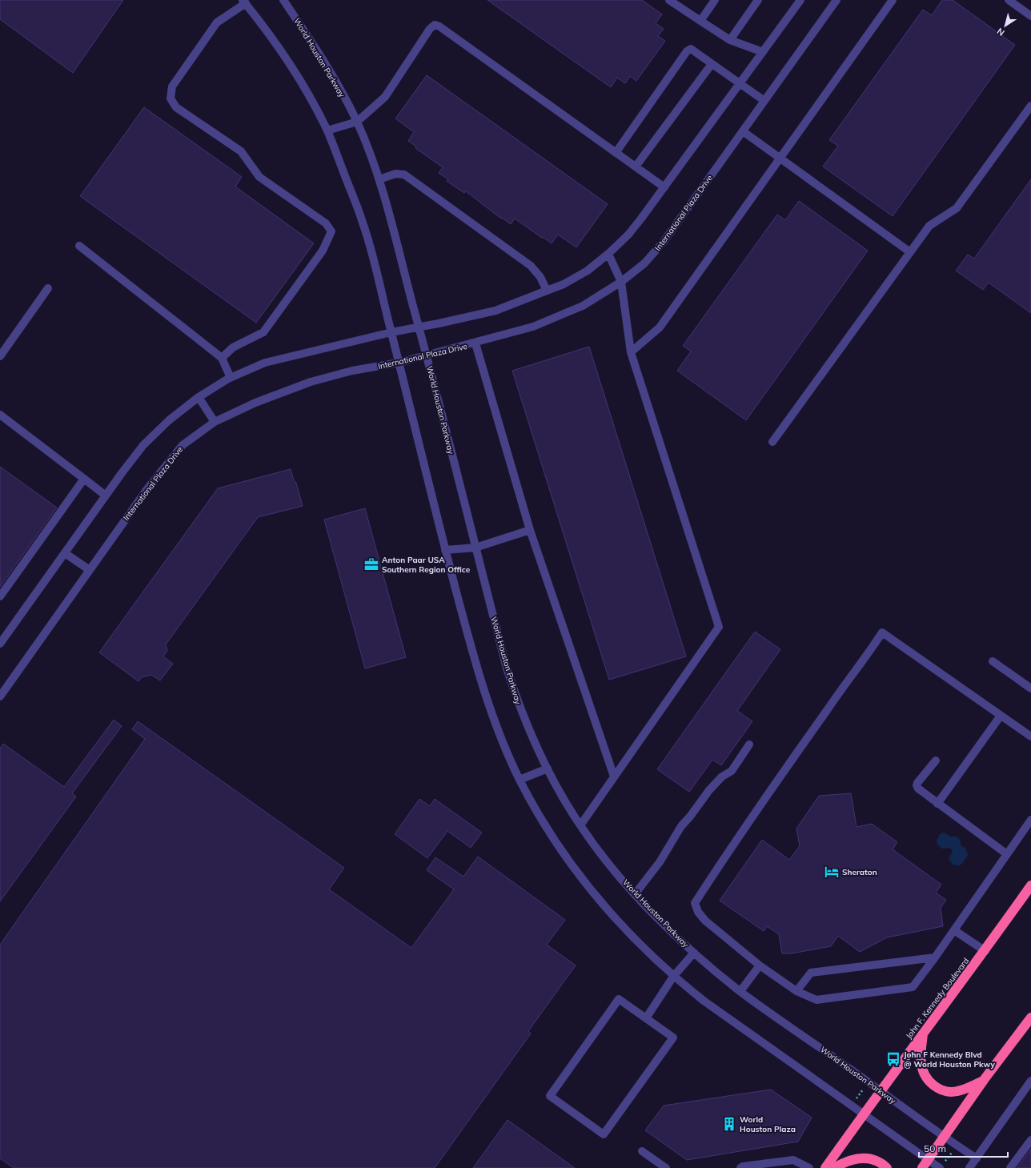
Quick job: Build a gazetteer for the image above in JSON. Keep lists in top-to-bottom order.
{
  "streets": {
    "highway": ["John F. Kennedy Boulevard"],
    "street": ["World Houston Parkway", "International Plaza Drive"]
  },
  "crossings": [
    ["World Houston Parkway", "International Plaza Drive"],
    ["World Houston Parkway", "John F. Kennedy Boulevard"]
  ],
  "places": {
    "office": ["Anton Paar USA Southern Region Office"],
    "hotel": ["Sheraton"],
    "bus stop": ["John F Kennedy Blvd @ World Houston Pkwy"],
    "building": ["World Houston Plaza"]
  },
  "scale_bar": "50 m",
  "north": "bottom left"
}
